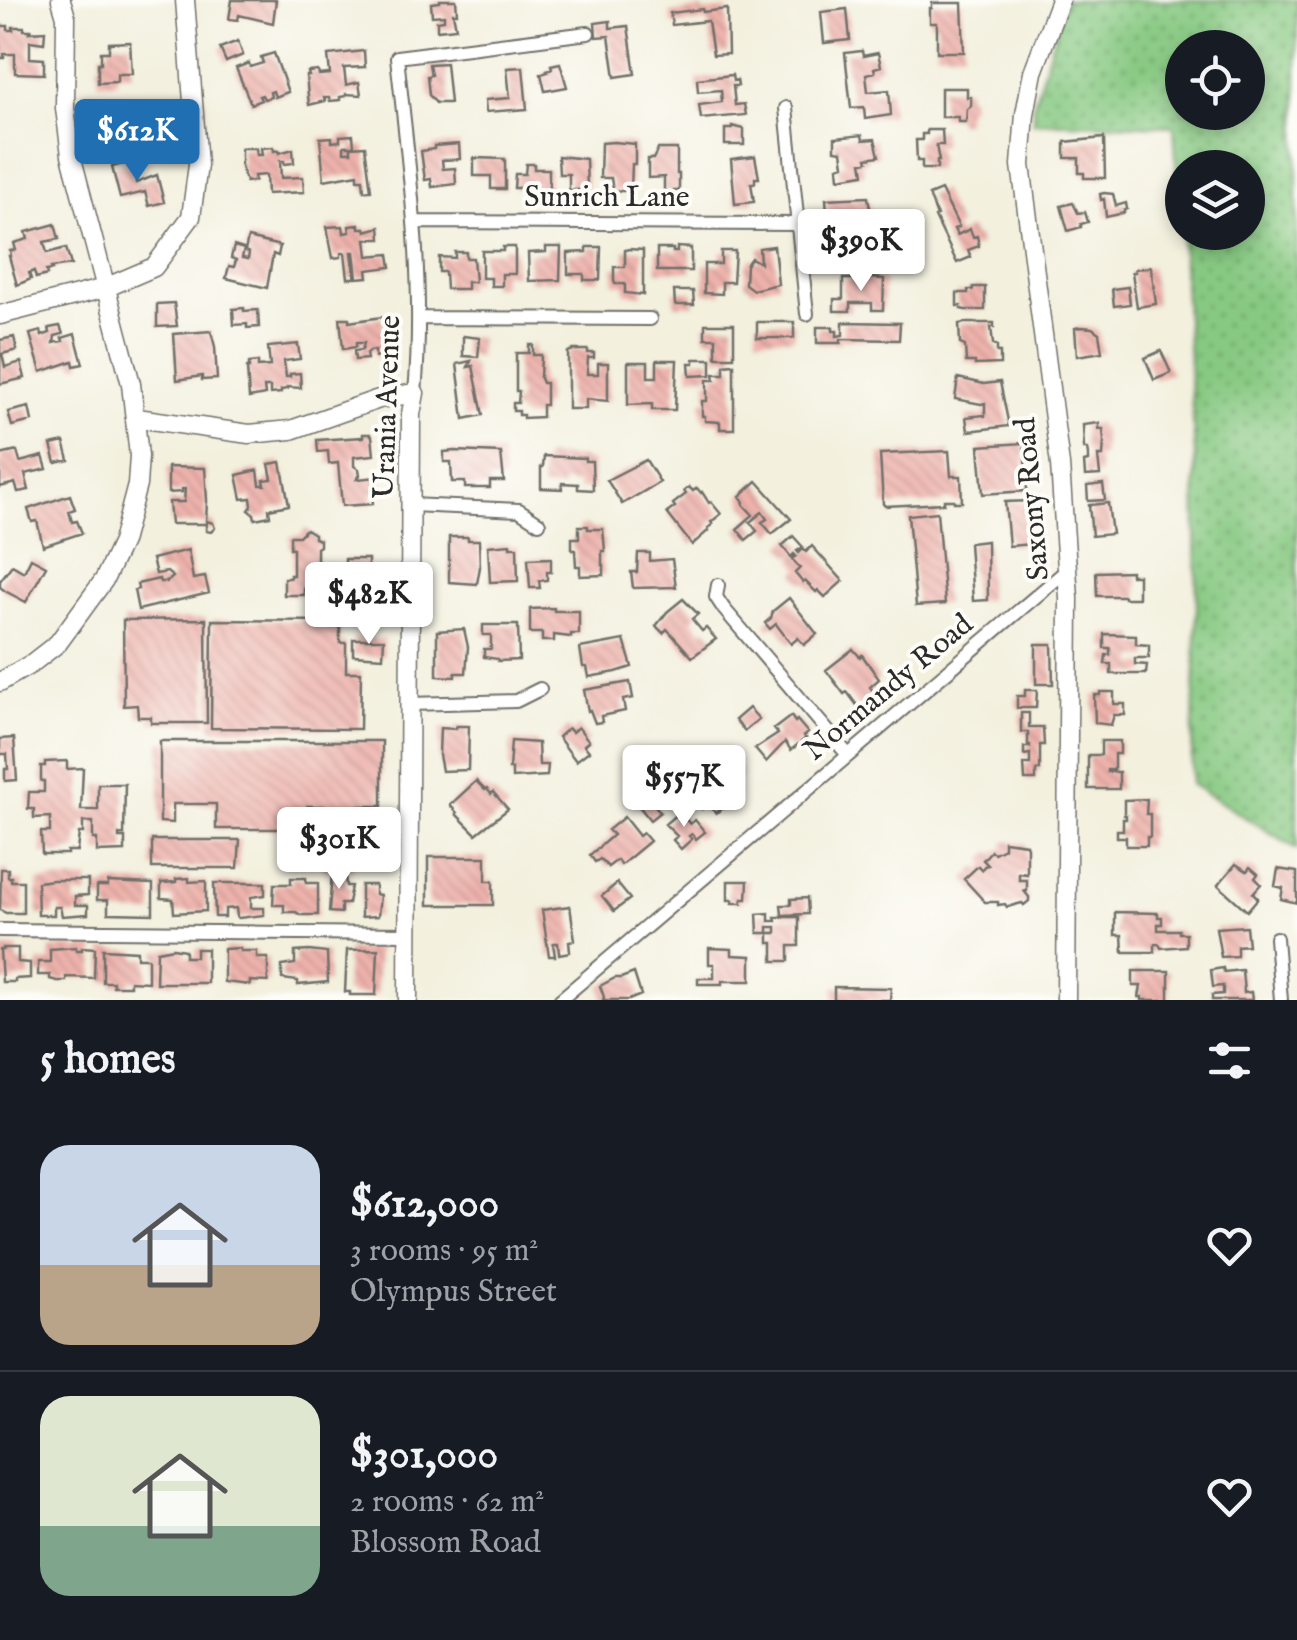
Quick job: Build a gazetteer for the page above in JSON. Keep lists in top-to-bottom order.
{
  "streets": {
    "street": [
      "Sunrich Lane",
      "Urania Avenue",
      "Saxony Road",
      "Normandy Road"
    ]
  },
  "crossings": [
    ["Sunrich Lane", "Urania Avenue"],
    ["Saxony Road", "Normandy Road"]
  ],
  "page": {
    "price": [
      "$612K",
      "$390K",
      "$482K",
      "$557K",
      "$301K"
    ],
    "heading": "5 homes",
    "list": [
      {
        "name": "$612,000",
        "note": "3 rooms · 95 m² · Olympus Street"
      },
      {
        "name": "$301,000",
        "note": "2 rooms · 62 m² · Blossom Road"
      }
    ]
  }
}
